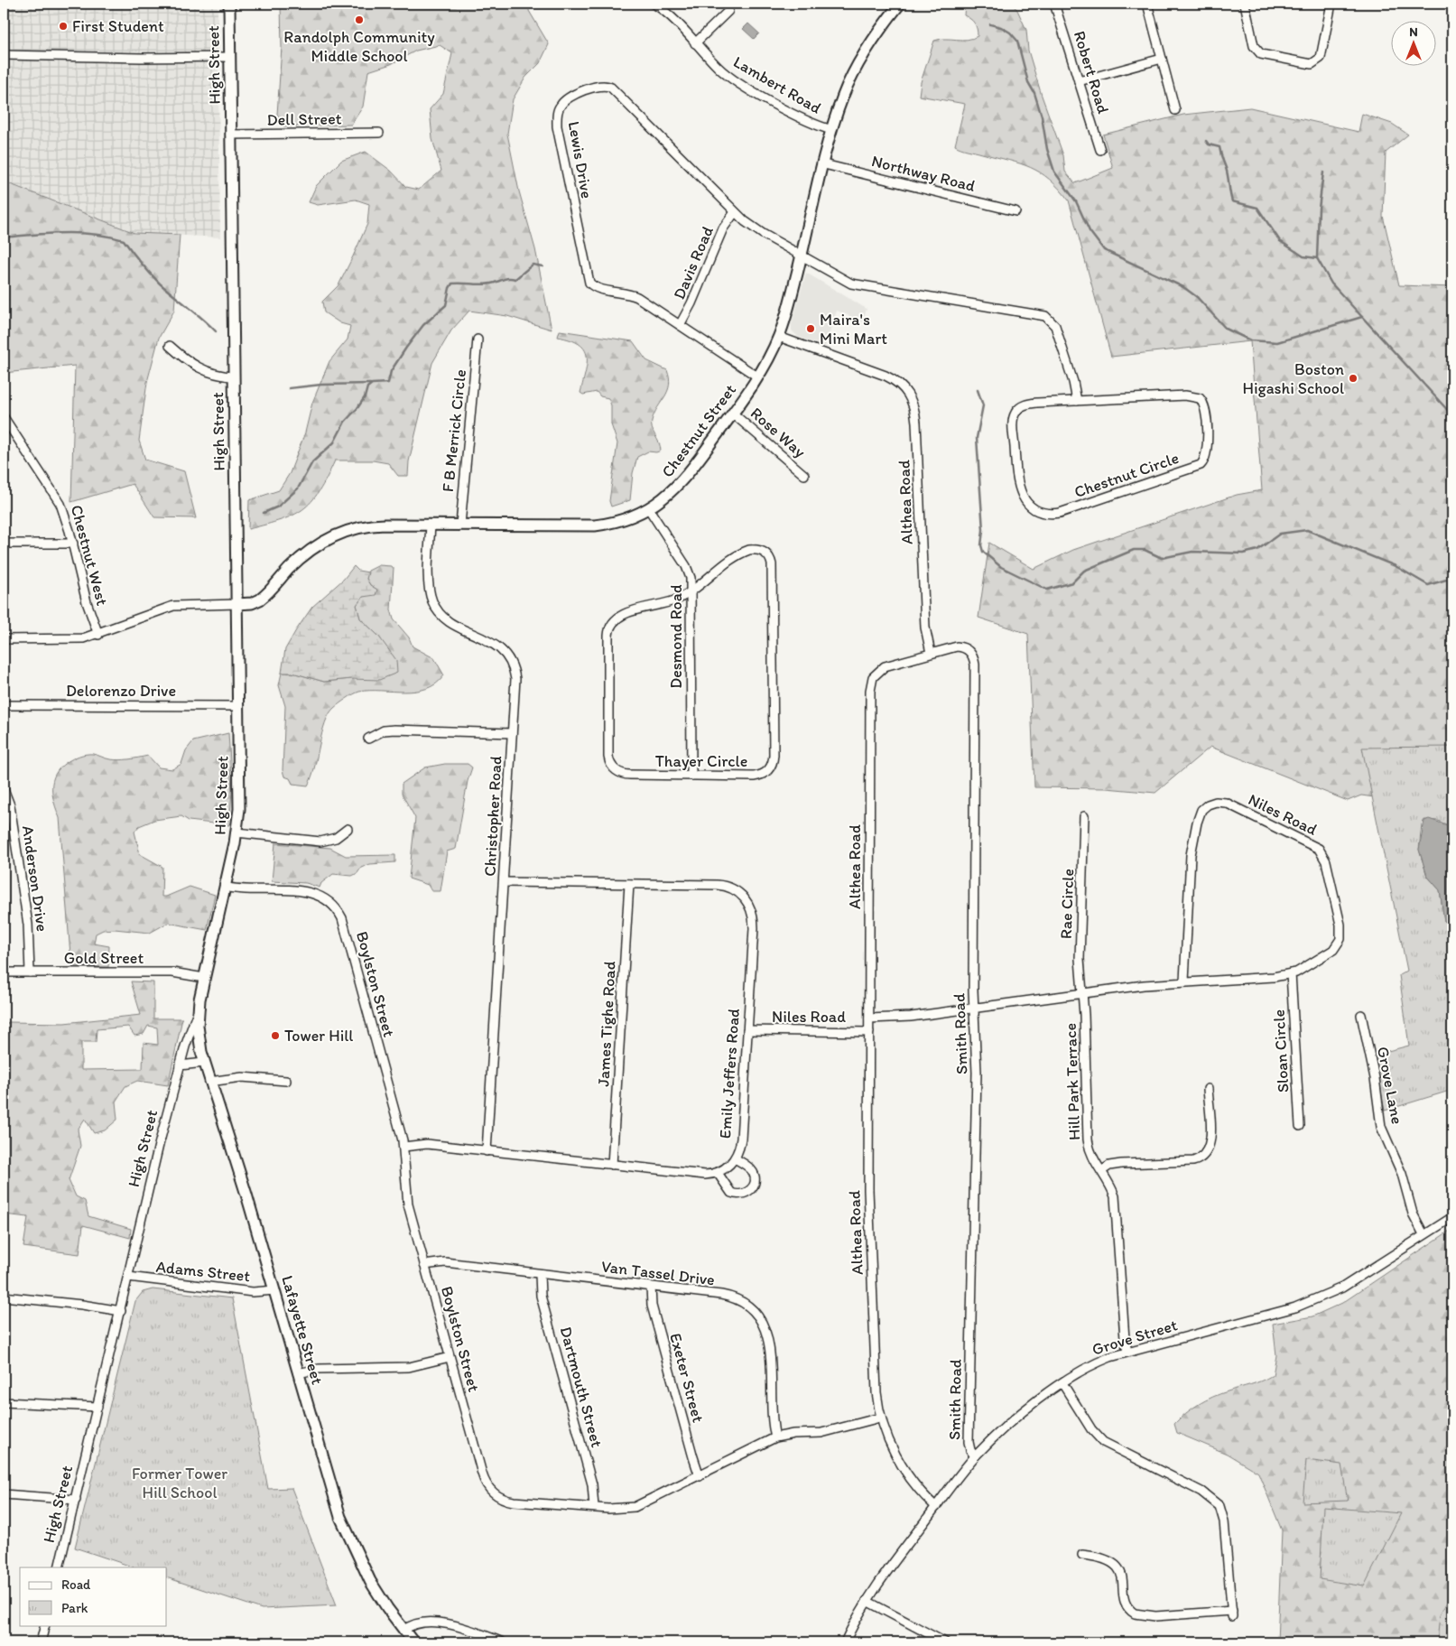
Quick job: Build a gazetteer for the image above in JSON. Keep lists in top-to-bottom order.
{
  "streets": {
    "main road": ["High Street", "Chestnut Street", "Lafayette Street"],
    "street": [
      "Robert Road",
      "Lambert Road",
      "Dell Street",
      "Lewis Drive",
      "Northway Road",
      "Davis Road",
      "F B Merrick Circle",
      "Rose Way",
      "Chestnut Circle",
      "Althea Road",
      "Chestnut West",
      "Desmond Road",
      "Delorenzo Drive",
      "Thayer Circle",
      "Niles Road",
      "Christopher Road",
      "Anderson Drive",
      "Rae Circle",
      "Gold Street",
      "Boylston Street",
      "James Tighe Road",
      "Smith Road",
      "Sloan Circle",
      "Emily Jeffers Road",
      "Hill Park Terrace",
      "Grove Lane",
      "Adams Street",
      "Van Tassel Drive",
      "Grove Street",
      "Exeter Street",
      "Dartmouth Street"
    ]
  },
  "crossings": [
    ["High Street", "Dell Street"],
    ["High Street", "Chestnut Street"],
    ["High Street", "Delorenzo Drive"],
    ["High Street", "Gold Street"],
    ["High Street", "Boylston Street"],
    ["High Street", "Adams Street"],
    ["High Street", "Lafayette Street"],
    ["Lambert Road", "Chestnut Street"],
    ["Lewis Drive", "Davis Road"],
    ["Lewis Drive", "Chestnut Street"],
    ["Northway Road", "Chestnut Street"],
    ["F B Merrick Circle", "Chestnut Street"],
    ["Chestnut Street", "Rose Way"],
    ["Chestnut Street", "Althea Road"],
    ["Chestnut Street", "Desmond Road"],
    ["Chestnut Street", "Christopher Road"],
    ["Althea Road", "Niles Road"],
    ["Althea Road", "Boylston Street"],
    ["Althea Road", "Smith Road"],
    ["Althea Road", "Grove Street"],
    ["Desmond Road", "Thayer Circle"],
    ["Niles Road", "Rae Circle"],
    ["Niles Road", "Smith Road"],
    ["Niles Road", "Sloan Circle"],
    ["Niles Road", "Emily Jeffers Road"],
    ["Niles Road", "Hill Park Terrace"],
    ["Christopher Road", "Emily Jeffers Road"],
    ["Anderson Drive", "Gold Street"],
    ["Rae Circle", "Hill Park Terrace"],
    ["Boylston Street", "Van Tassel Drive"],
    ["Boylston Street", "Exeter Street"],
    ["Boylston Street", "Dartmouth Street"],
    ["James Tighe Road", "Emily Jeffers Road"],
    ["Smith Road", "Grove Street"],
    ["Hill Park Terrace", "Grove Street"],
    ["Grove Lane", "Grove Street"],
    ["Adams Street", "Lafayette Street"],
    ["Van Tassel Drive", "Exeter Street"],
    ["Van Tassel Drive", "Dartmouth Street"]
  ],
  "parks": ["Former Tower Hill School"],
  "places": [
    "Randolph Community Middle School",
    "First Student",
    "Maira's Mini Mart",
    "Boston Higashi School",
    "Tower Hill"
  ],
  "legend": ["Road", "Park"],
  "north": "top"
}
